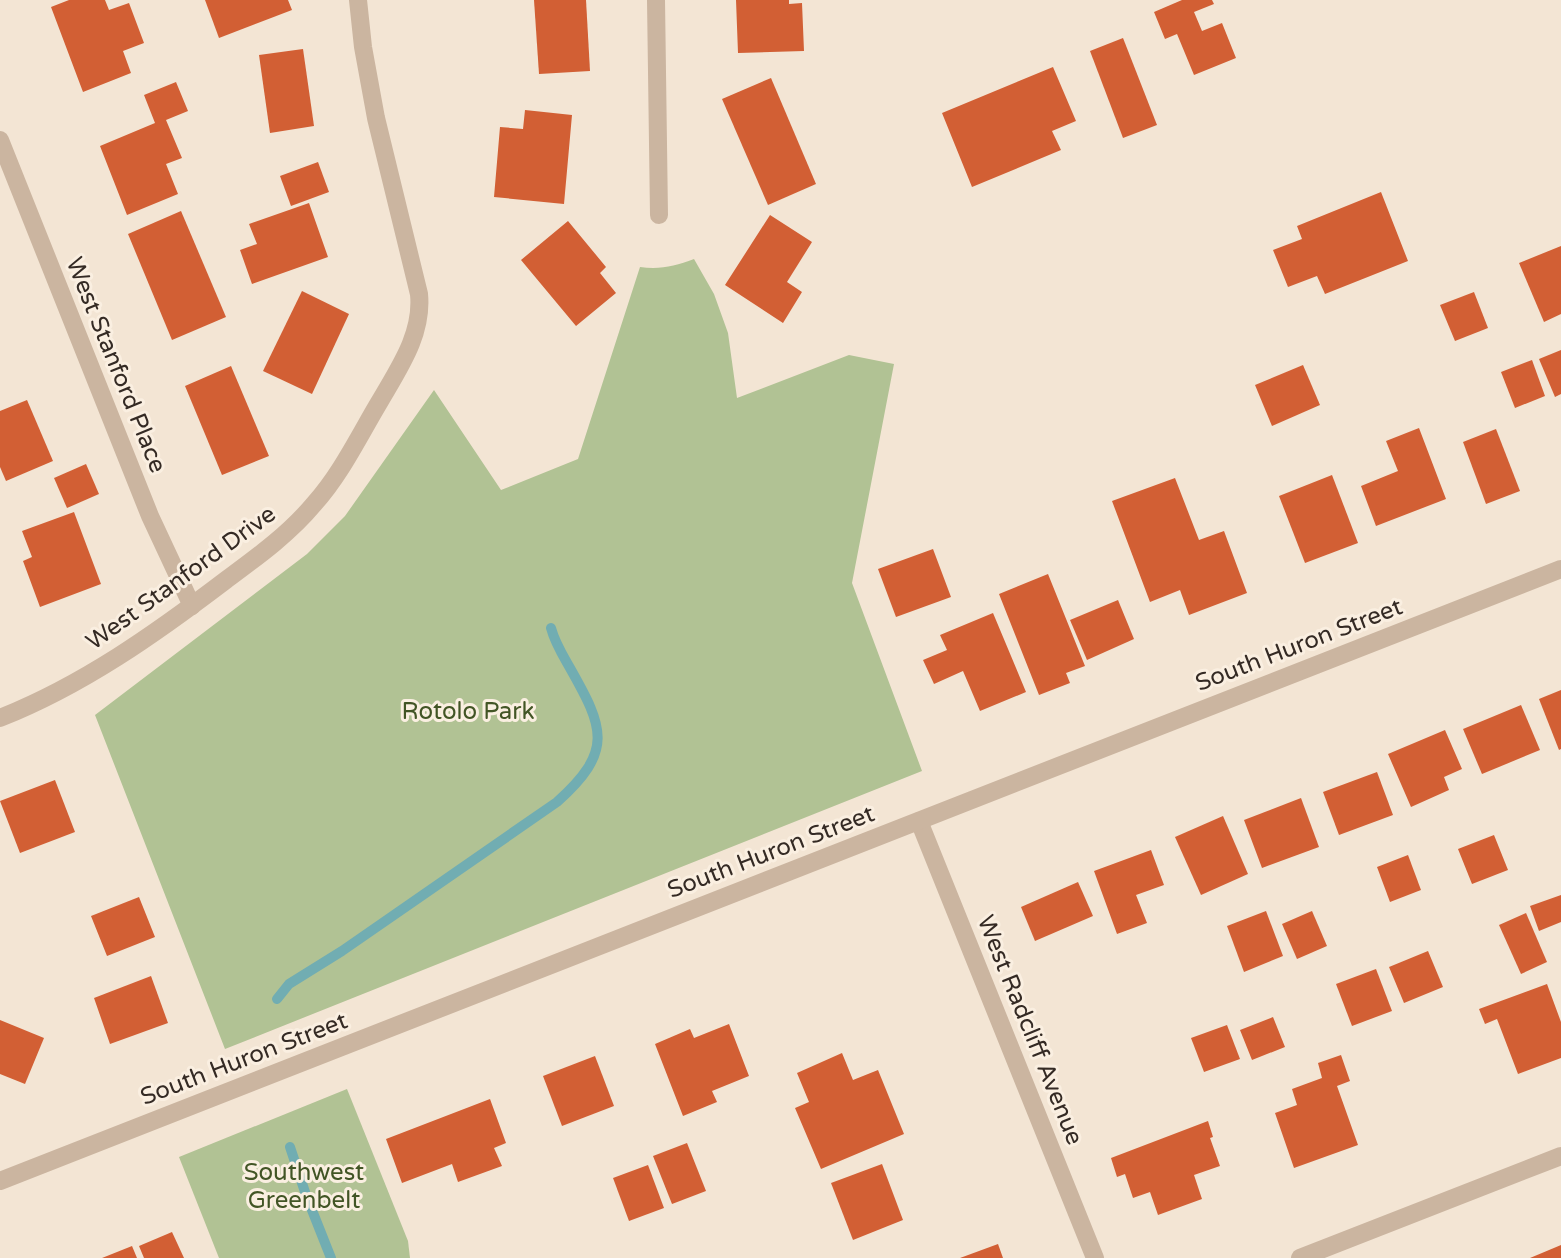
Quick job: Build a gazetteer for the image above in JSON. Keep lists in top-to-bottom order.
{
  "streets": {
    "street": [
      "West Stanford Place",
      "West Stanford Drive",
      "South Huron Street",
      "West Radcliff Avenue"
    ]
  },
  "crossings": [
    ["West Stanford Place", "West Stanford Drive"],
    ["South Huron Street", "West Radcliff Avenue"]
  ],
  "parks": ["Rotolo Park", "Southwest Greenbelt"]
}
